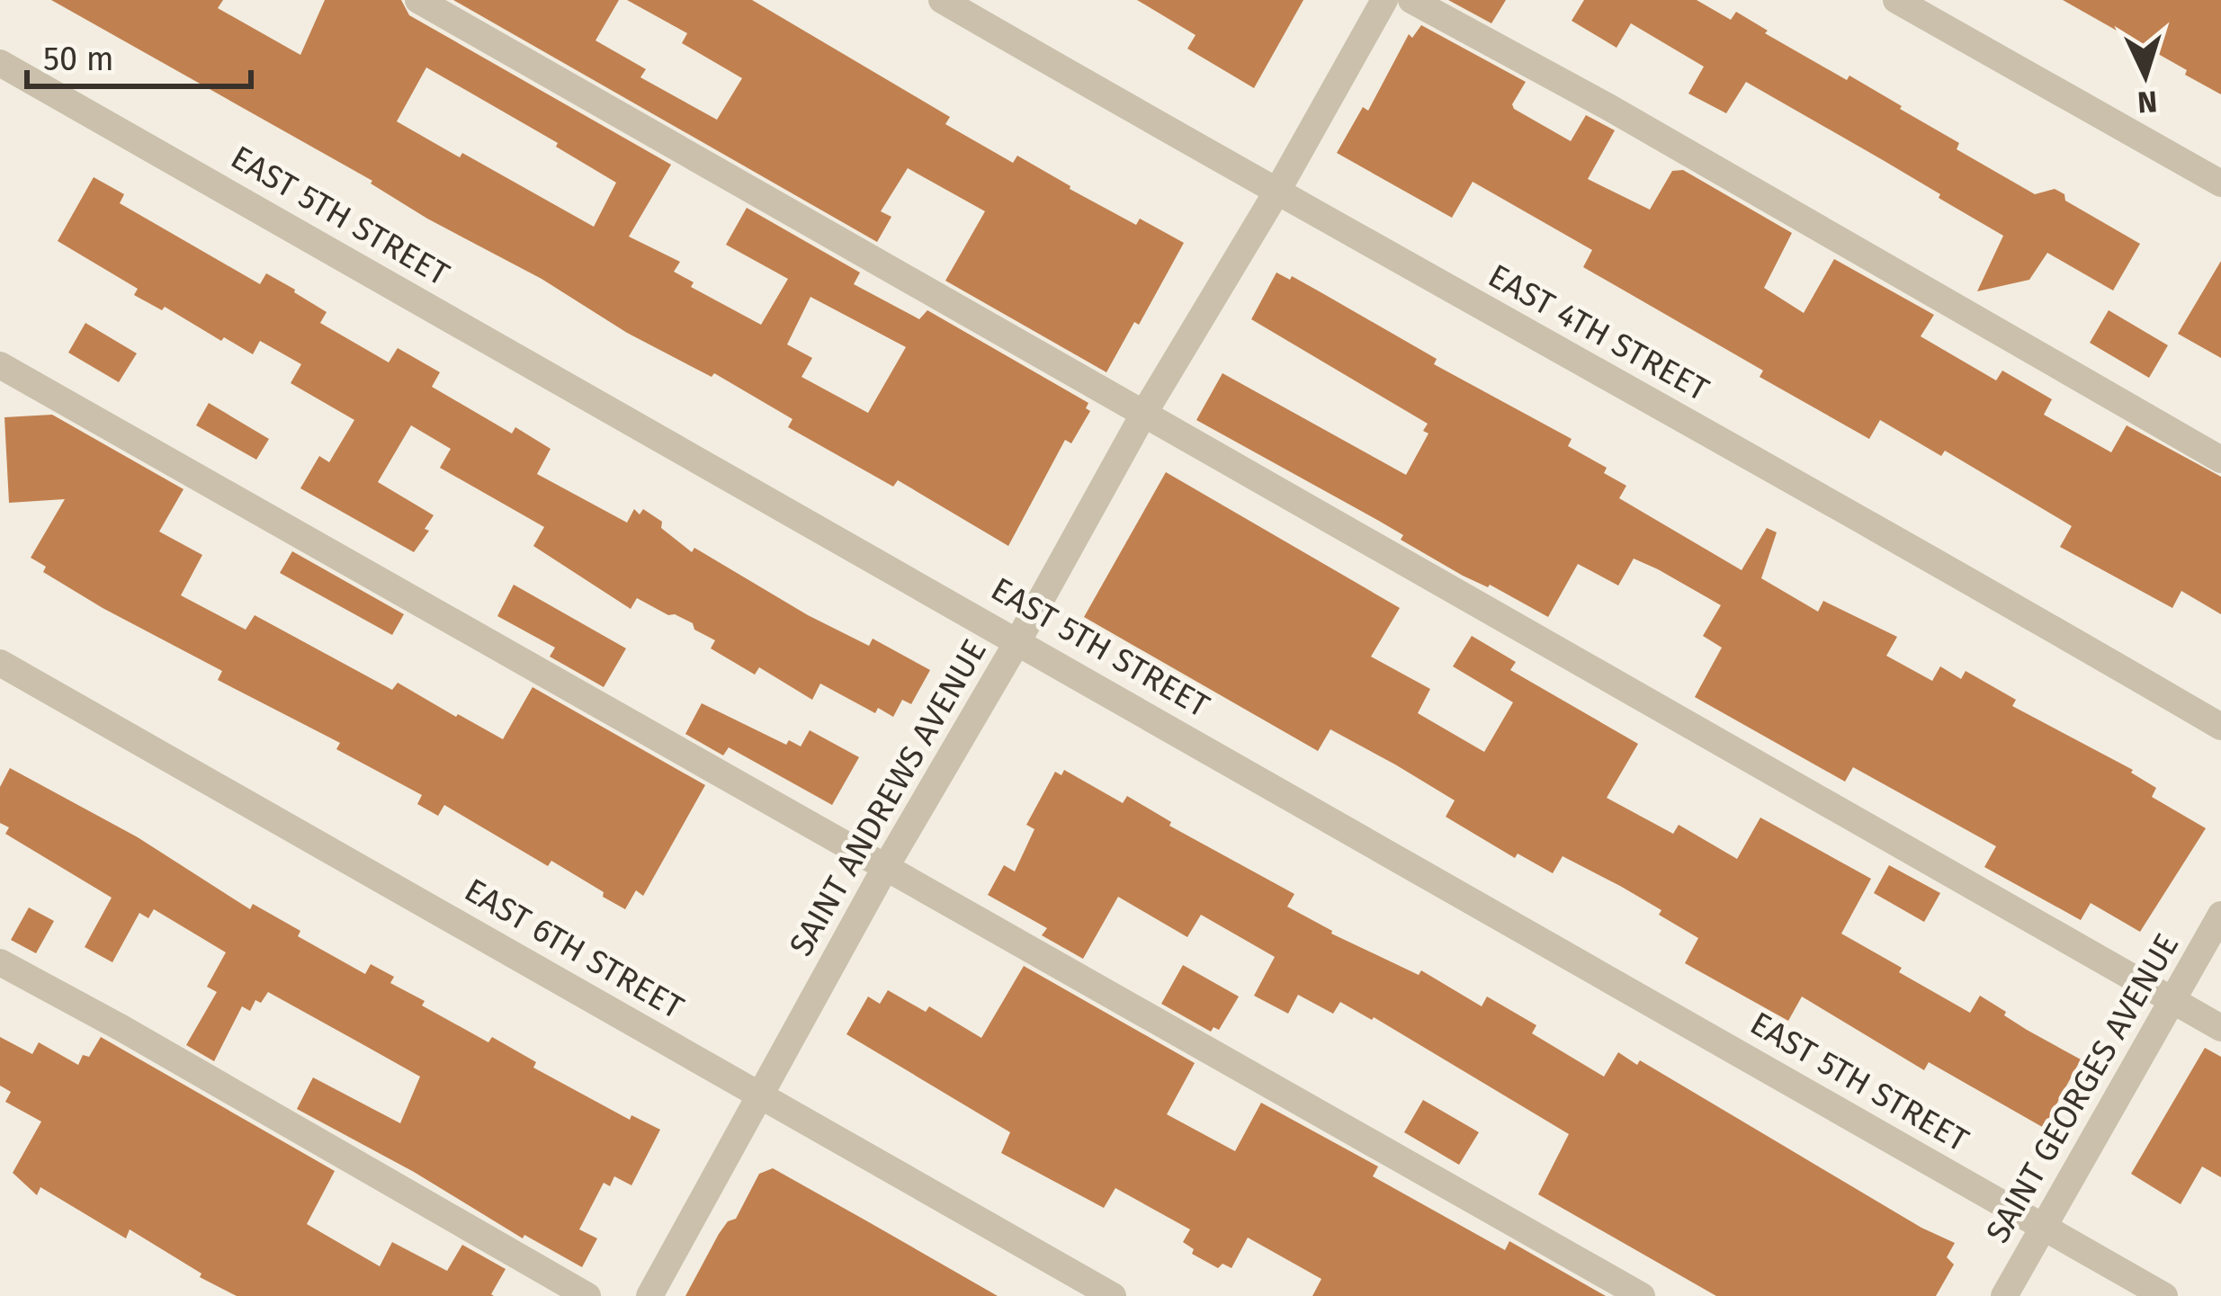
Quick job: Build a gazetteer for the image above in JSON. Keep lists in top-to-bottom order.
{
  "streets": {
    "street": [
      "EAST 5TH STREET",
      "EAST 4TH STREET",
      "SAINT ANDREWS AVENUE",
      "EAST 6TH STREET",
      "SAINT GEORGES AVENUE"
    ]
  },
  "crossings": [
    ["EAST 5TH STREET", "SAINT ANDREWS AVENUE"],
    ["EAST 5TH STREET", "SAINT GEORGES AVENUE"],
    ["EAST 4TH STREET", "SAINT ANDREWS AVENUE"],
    ["SAINT ANDREWS AVENUE", "EAST 6TH STREET"]
  ],
  "scale_bar": "50 m",
  "north": "bottom"
}
